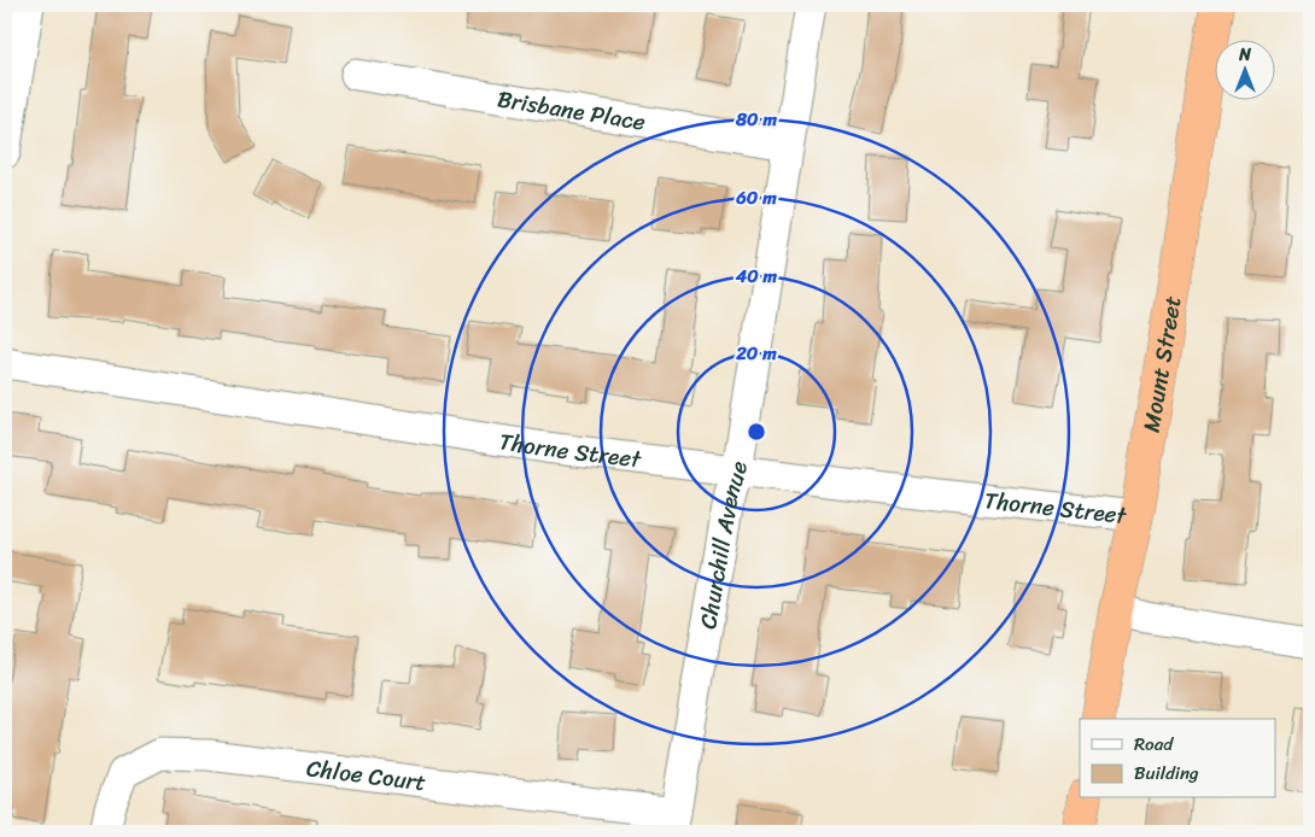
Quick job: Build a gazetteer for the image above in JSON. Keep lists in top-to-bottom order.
{
  "streets": {
    "highway": ["Mount Street"],
    "street": [
      "Brisbane Place",
      "Thorne Street",
      "Churchill Avenue",
      "Chloe Court"
    ]
  },
  "crossings": [
    ["Brisbane Place", "Churchill Avenue"],
    ["Mount Street", "Thorne Street"],
    ["Thorne Street", "Churchill Avenue"],
    ["Churchill Avenue", "Chloe Court"]
  ],
  "legend": ["Road", "Building"],
  "north": "top",
  "rings": [
    "80 m",
    "60 m",
    "40 m",
    "20 m"
  ]
}
